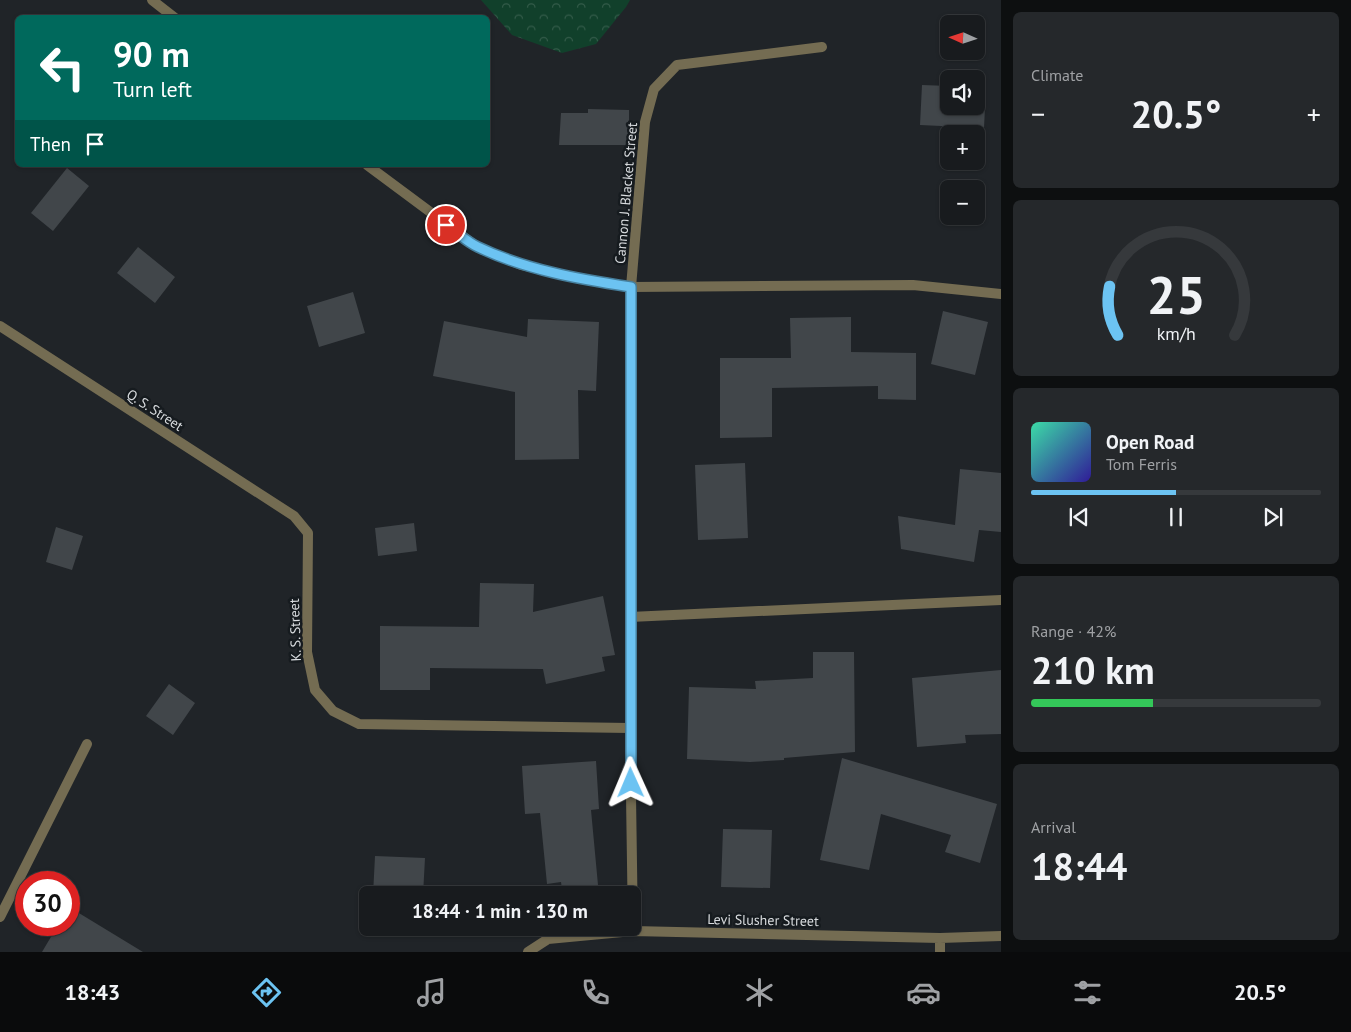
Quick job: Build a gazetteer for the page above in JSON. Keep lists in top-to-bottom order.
{
  "streets": {
    "street": [
      "Cannon J. Blacket Street",
      "Q. S. Street",
      "K. S. Street",
      "Levi Slusher Street"
    ]
  },
  "crossings": [
    ["Cannon J. Blacket Street", "K. S. Street"],
    ["Q. S. Street", "K. S. Street"]
  ],
  "north": "left",
  "page": {
    "tile": [
      "Climate",
      ["Range · 42%", "210 km"],
      ["Arrival", "18:44"]
    ],
    "map_buttons": ["+", "−"],
    "turn": ["90 m", "Turn left"],
    "heat": ["−", "20.5°", "+"],
    "then": "Then",
    "song": ["Open Road", "Tom Ferris"],
    "limit": "30",
    "trip": "18:44 · 1 min · 130 m",
    "tabs": ["18:43", "20.5°"],
    "gauge": ["25", "km/h"]
  }
}
